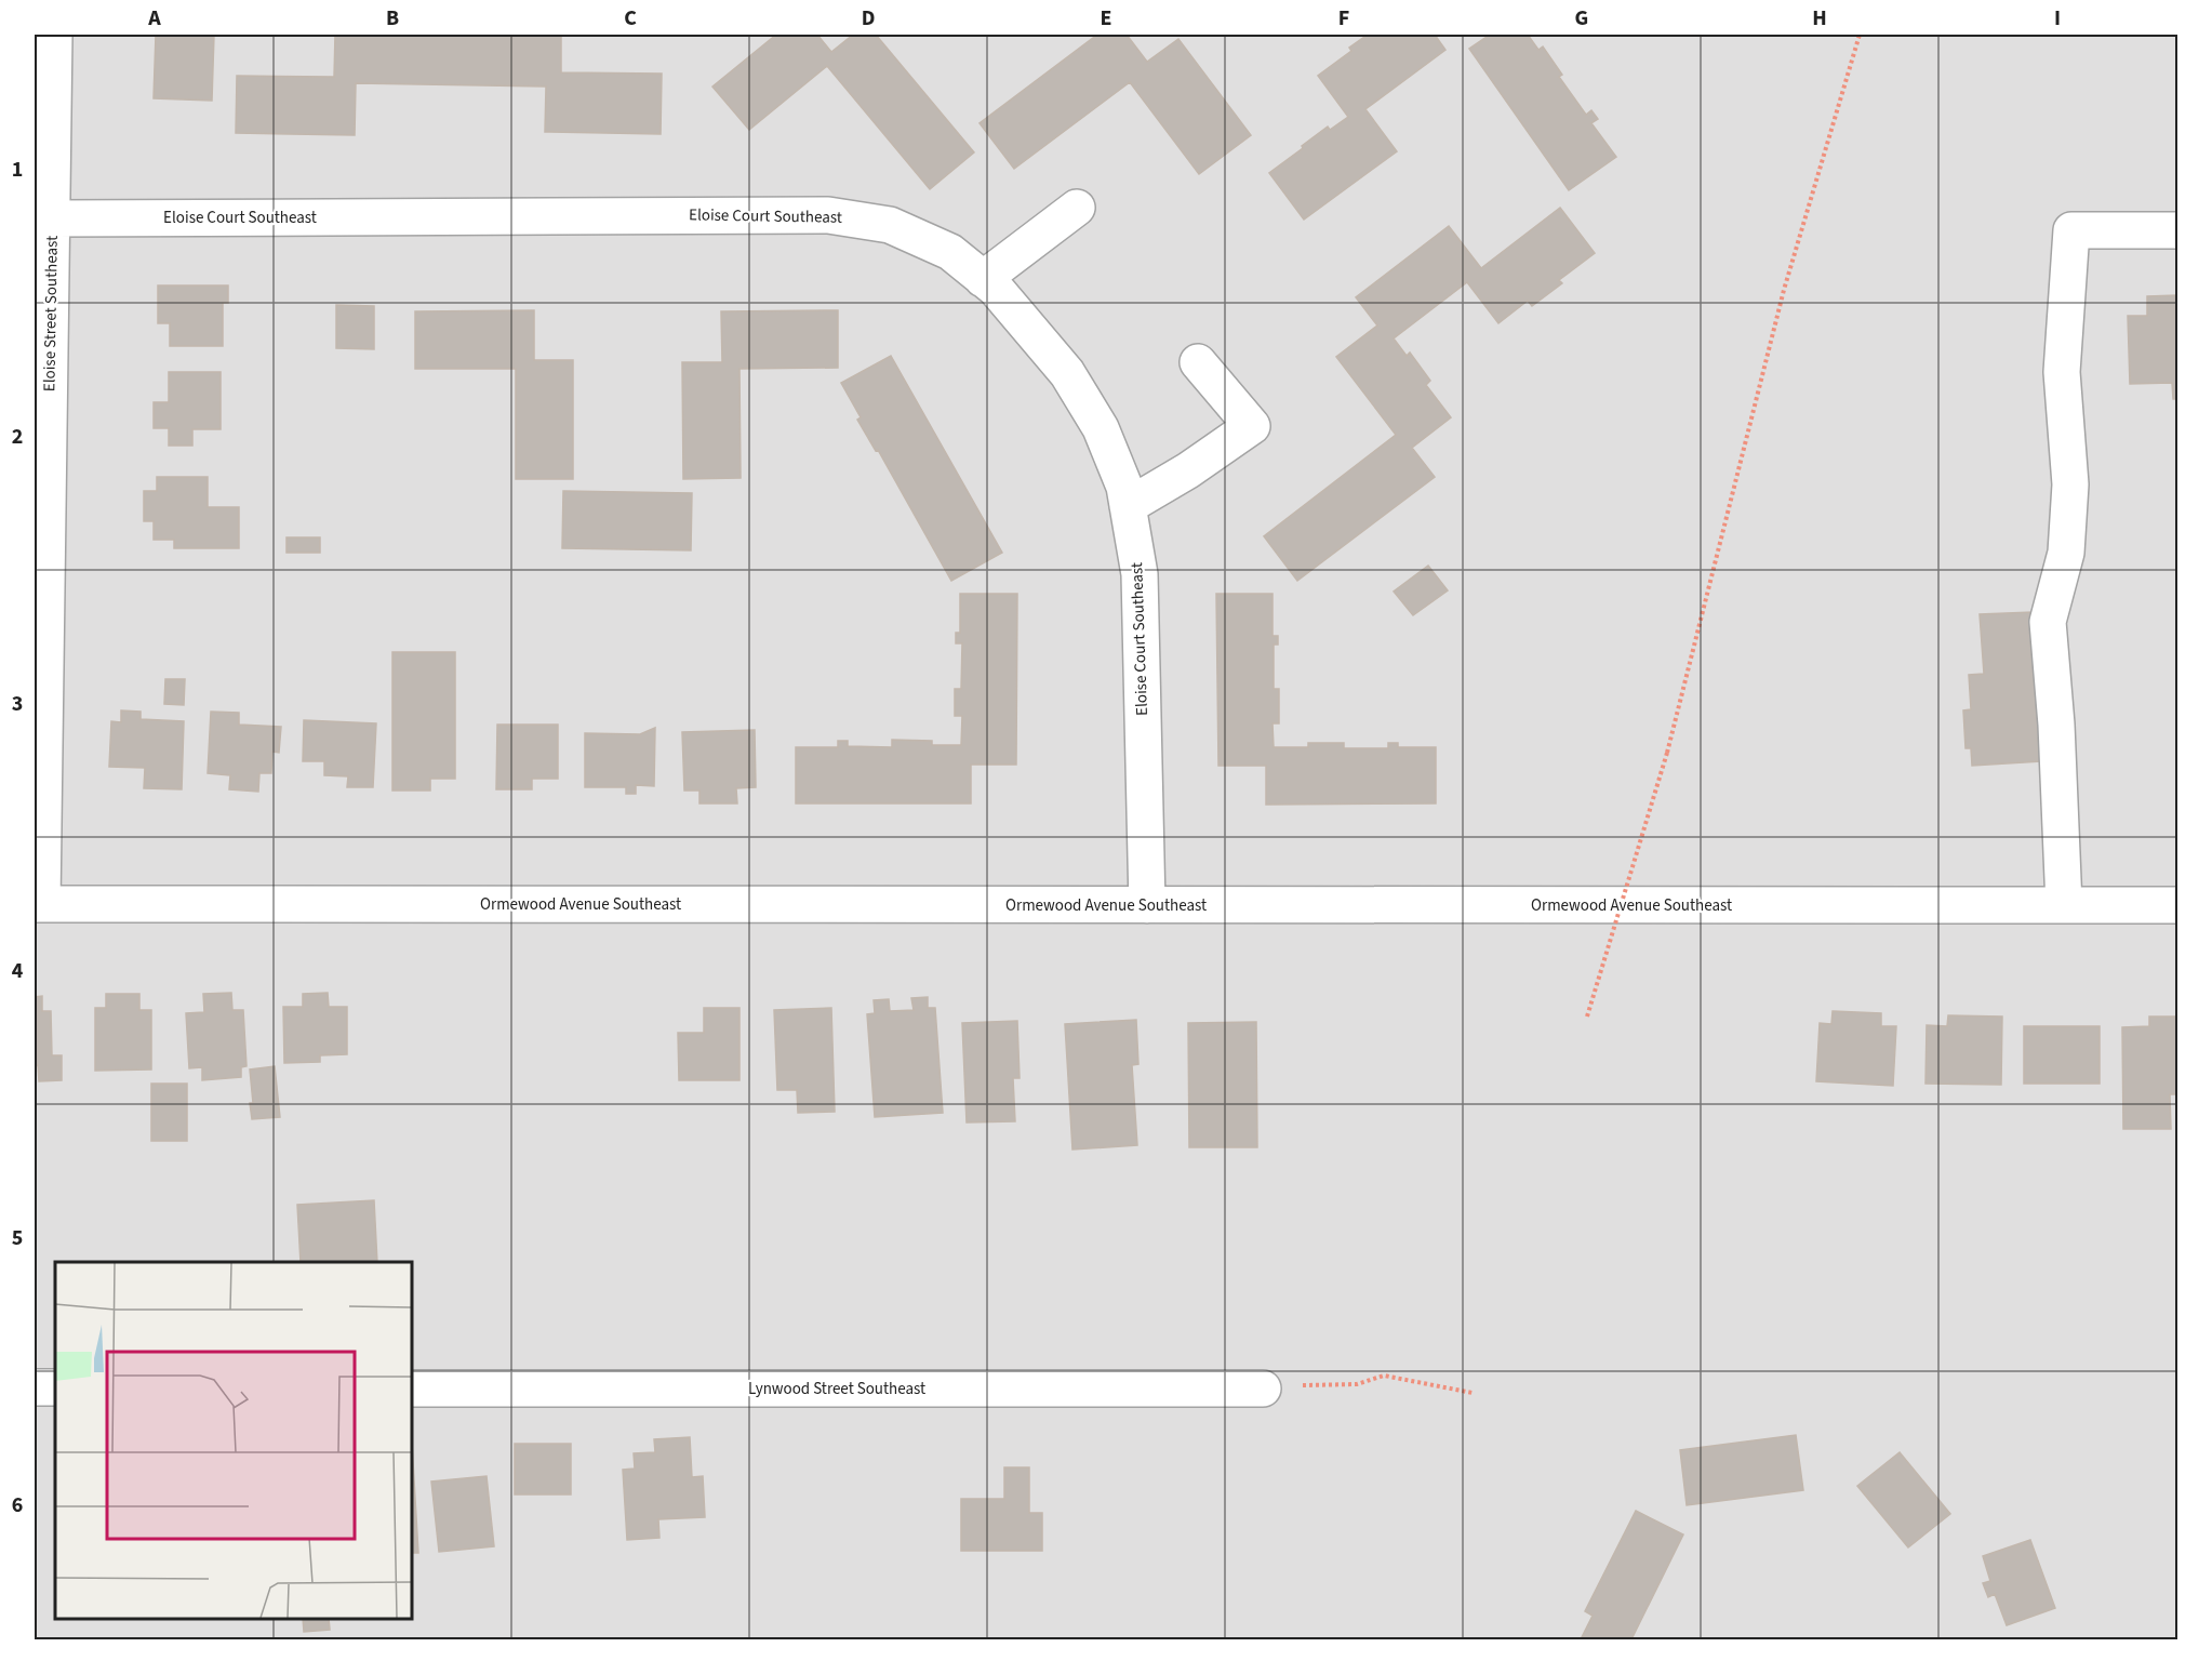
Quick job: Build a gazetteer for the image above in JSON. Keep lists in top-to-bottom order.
{
  "streets": {
    "street": [
      "Eloise Court Southeast",
      "Eloise Street Southeast",
      "Ormewood Avenue Southeast",
      "Lynwood Street Southeast"
    ]
  },
  "crossings": [
    ["Eloise Court Southeast", "Eloise Street Southeast"],
    ["Eloise Court Southeast", "Ormewood Avenue Southeast"],
    ["Eloise Street Southeast", "Ormewood Avenue Southeast"]
  ],
  "grid": {
    "columns": [
      "A",
      "B",
      "C",
      "D",
      "E",
      "F",
      "G",
      "H",
      "I"
    ],
    "rows": [
      "1",
      "2",
      "3",
      "4",
      "5",
      "6"
    ]
  }
}
